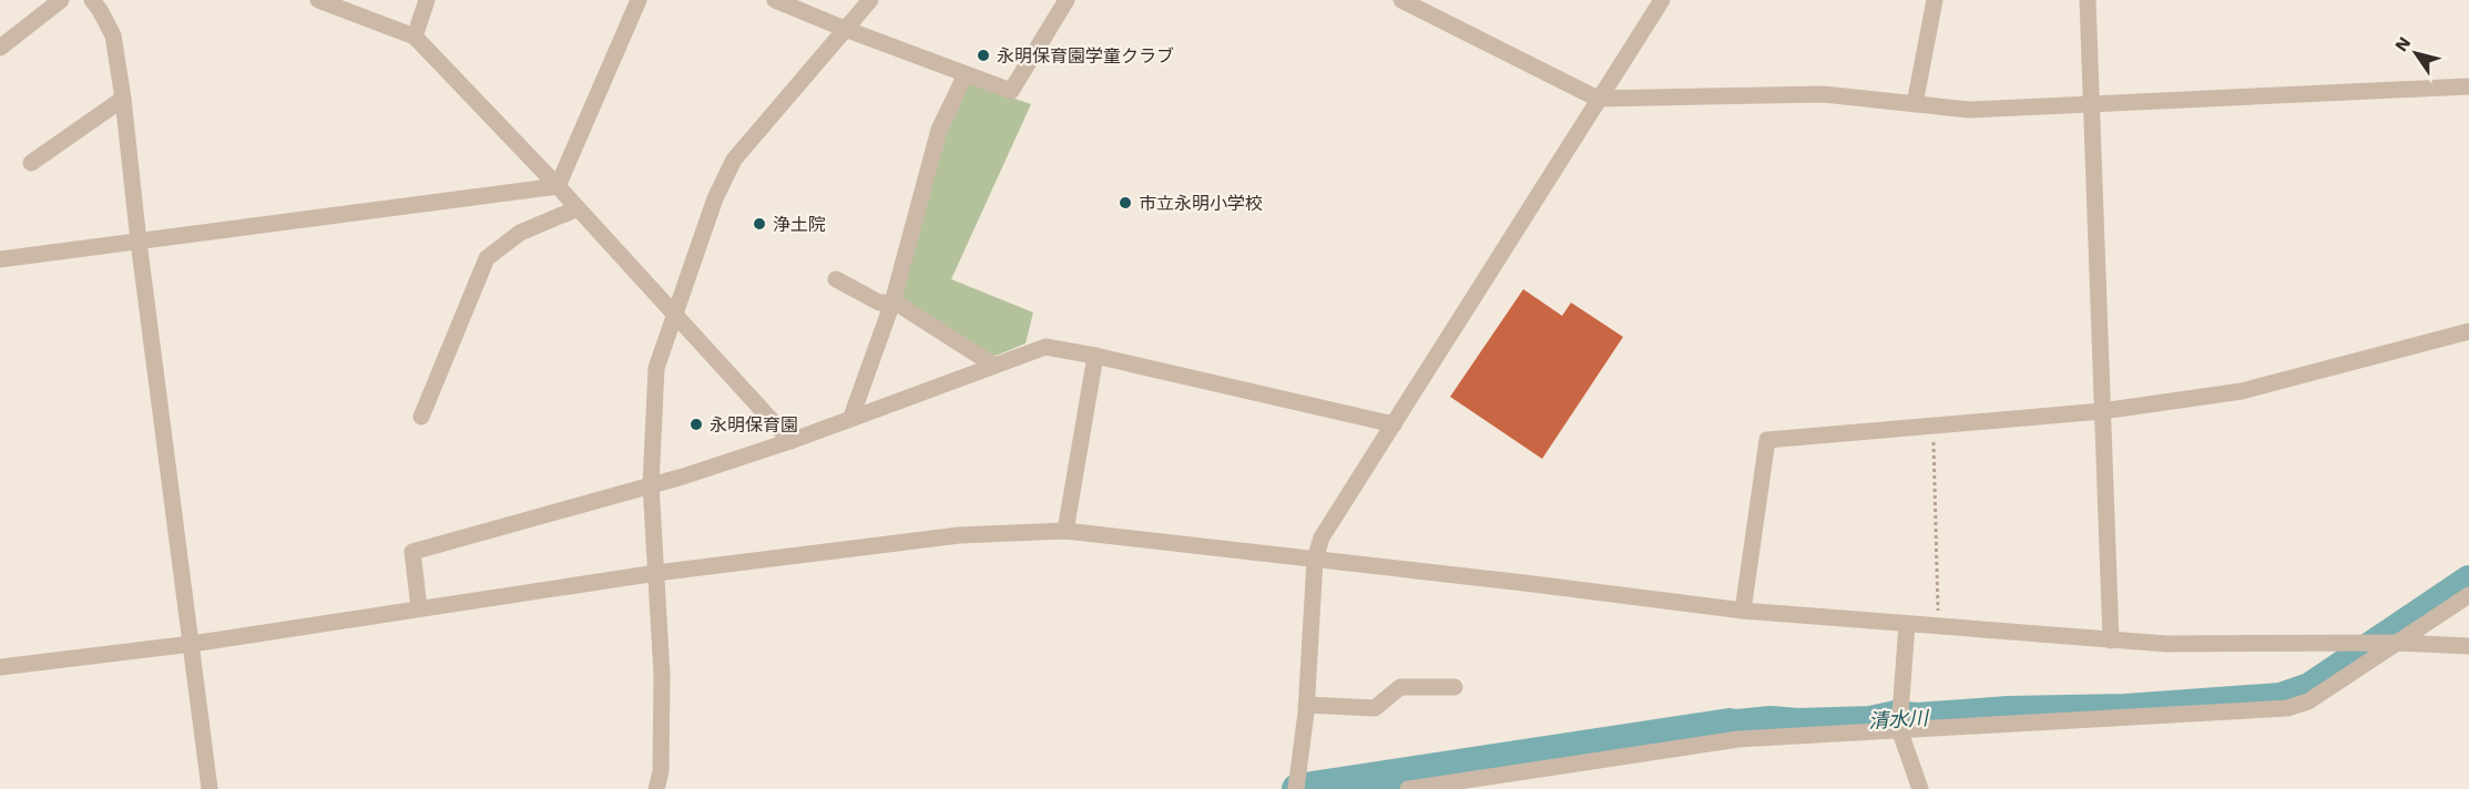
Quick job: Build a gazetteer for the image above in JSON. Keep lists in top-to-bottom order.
{
  "water": ["清水川"],
  "places": [
    "永明保育園学童クラブ",
    "市立永明小学校",
    "浄土院",
    "永明保育園"
  ],
  "north": "top left"
}
